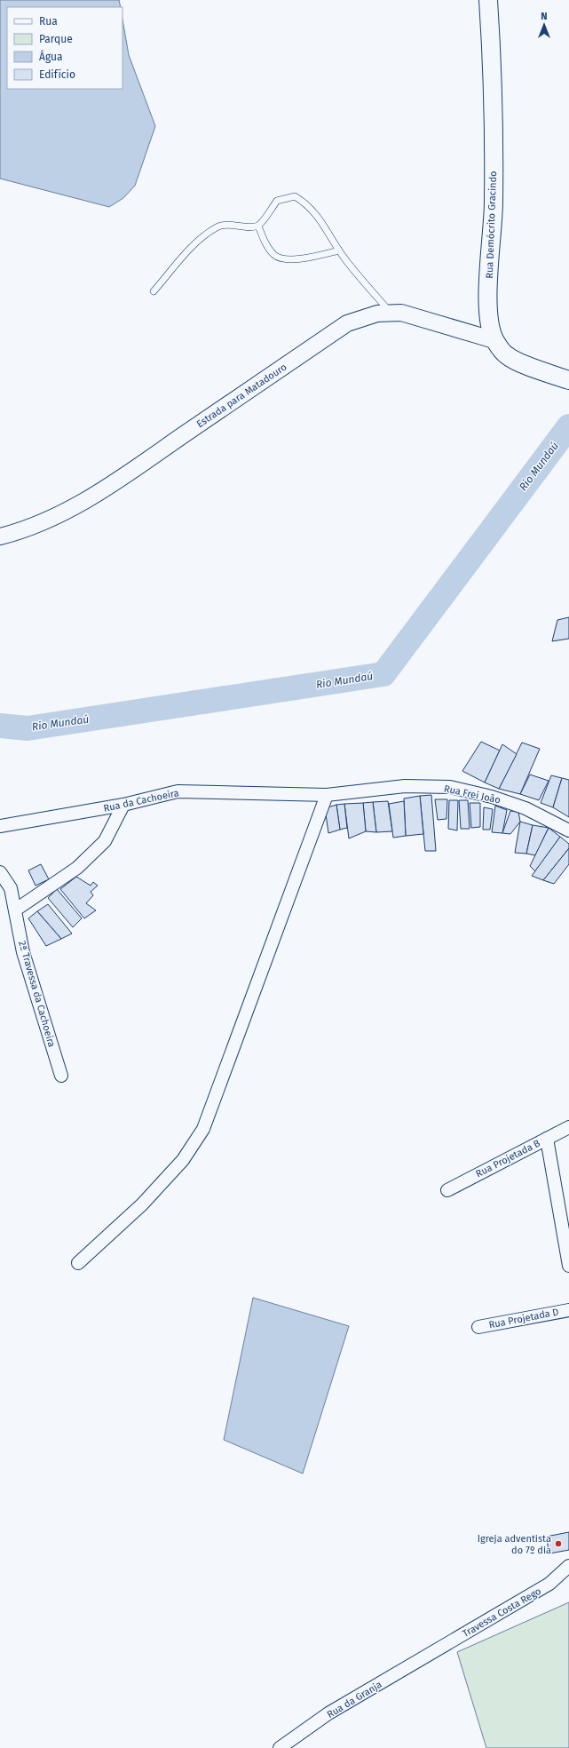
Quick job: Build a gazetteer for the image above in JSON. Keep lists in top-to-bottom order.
{
  "streets": {
    "main road": ["Rua Demócrito Gracindo"],
    "street": [
      "Estrada para Matadouro",
      "Rua Frei João",
      "Rua da Cachoeira",
      "2ª Travessa da Cachoeira",
      "Rua Projetada B",
      "Rua Projetada D",
      "Travessa Costa Rego",
      "Rua da Granja"
    ]
  },
  "crossings": [
    ["Rua Demócrito Gracindo", "Estrada para Matadouro"],
    ["Rua Frei João", "Rua da Cachoeira"],
    ["Travessa Costa Rego", "Rua da Granja"]
  ],
  "water": ["Rio Mundaú"],
  "places": ["Igreja adventista do 7º dia"],
  "legend": [
    "Rua",
    "Parque",
    "Água",
    "Edifício"
  ],
  "north": "top"
}
